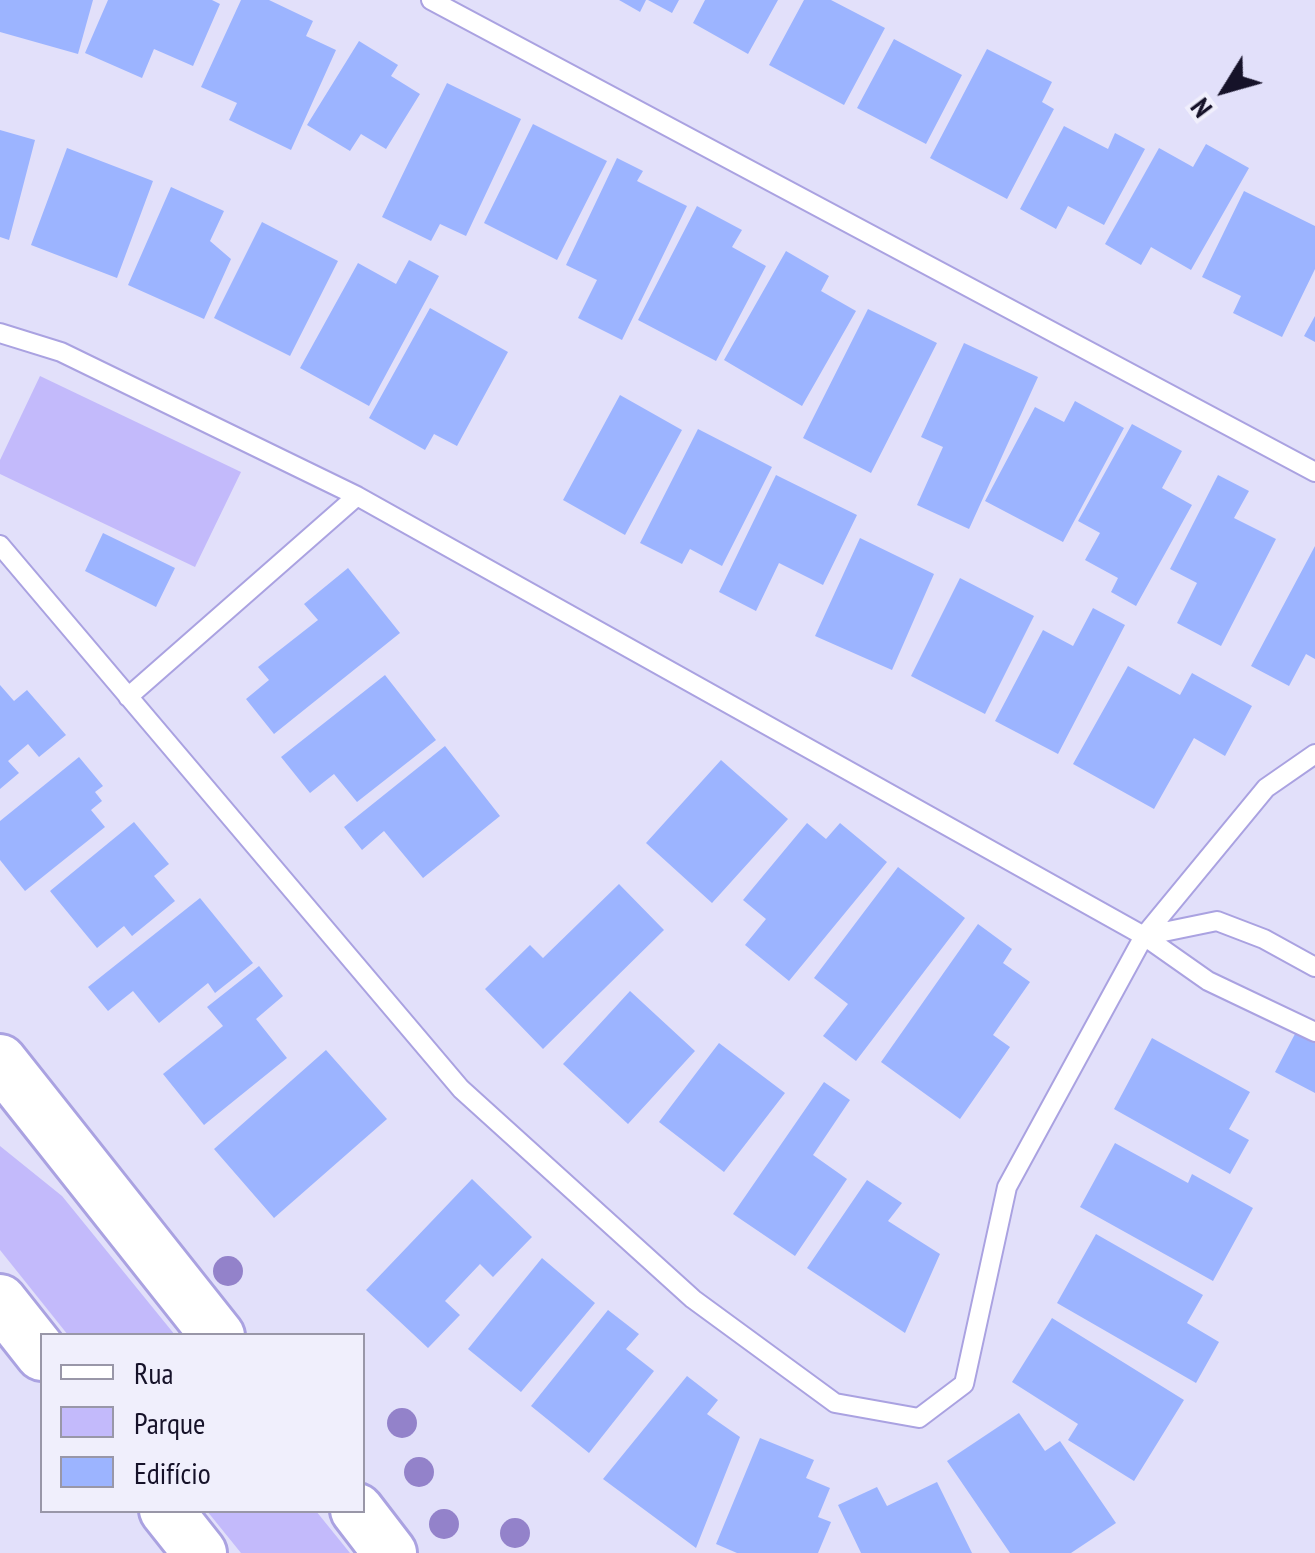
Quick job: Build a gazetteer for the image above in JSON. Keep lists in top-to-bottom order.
{
  "legend": ["Rua", "Parque", "Edifício"],
  "north": "bottom left"
}
